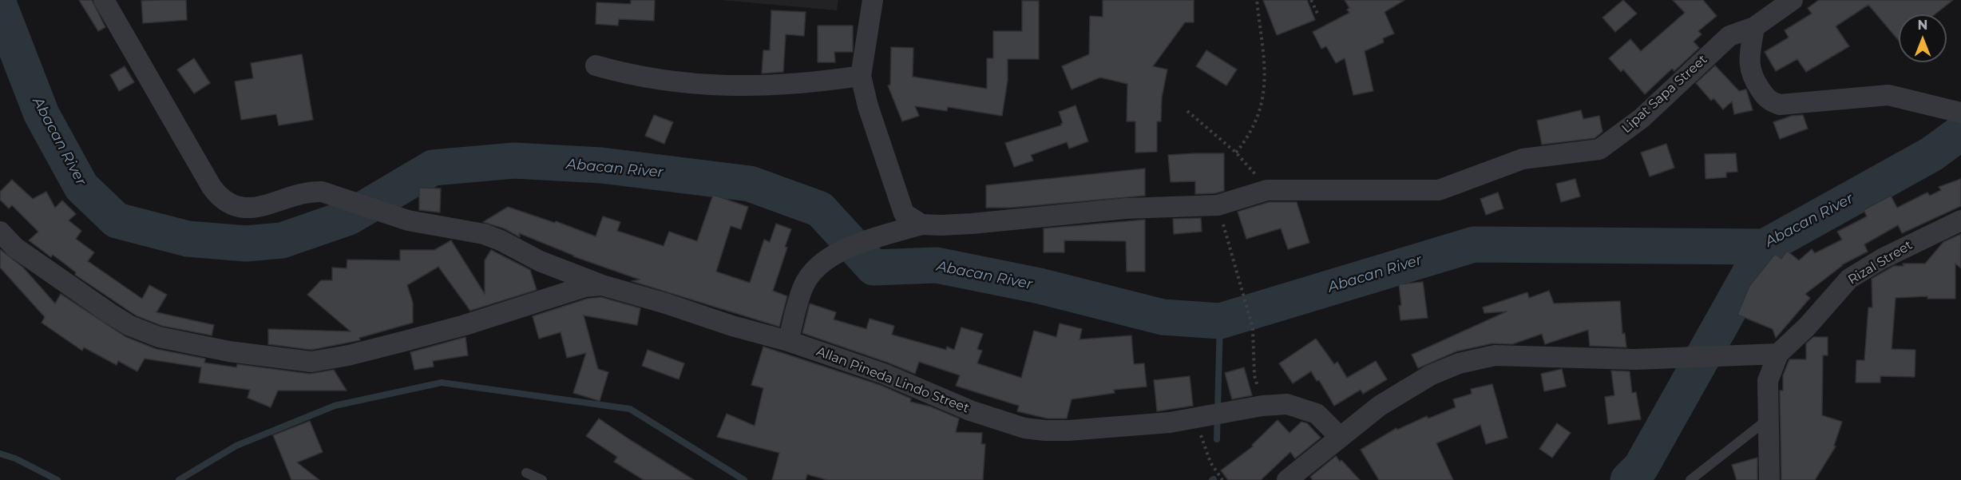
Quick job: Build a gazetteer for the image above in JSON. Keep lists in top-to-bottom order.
{
  "streets": {
    "street": ["Lipat Sapa Street", "Rizal Street", "Allan Pineda Lindo Street"]
  },
  "crossings": [
    ["Lipat Sapa Street", "Allan Pineda Lindo Street"]
  ],
  "water": ["Abacan River"],
  "north": "top"
}
